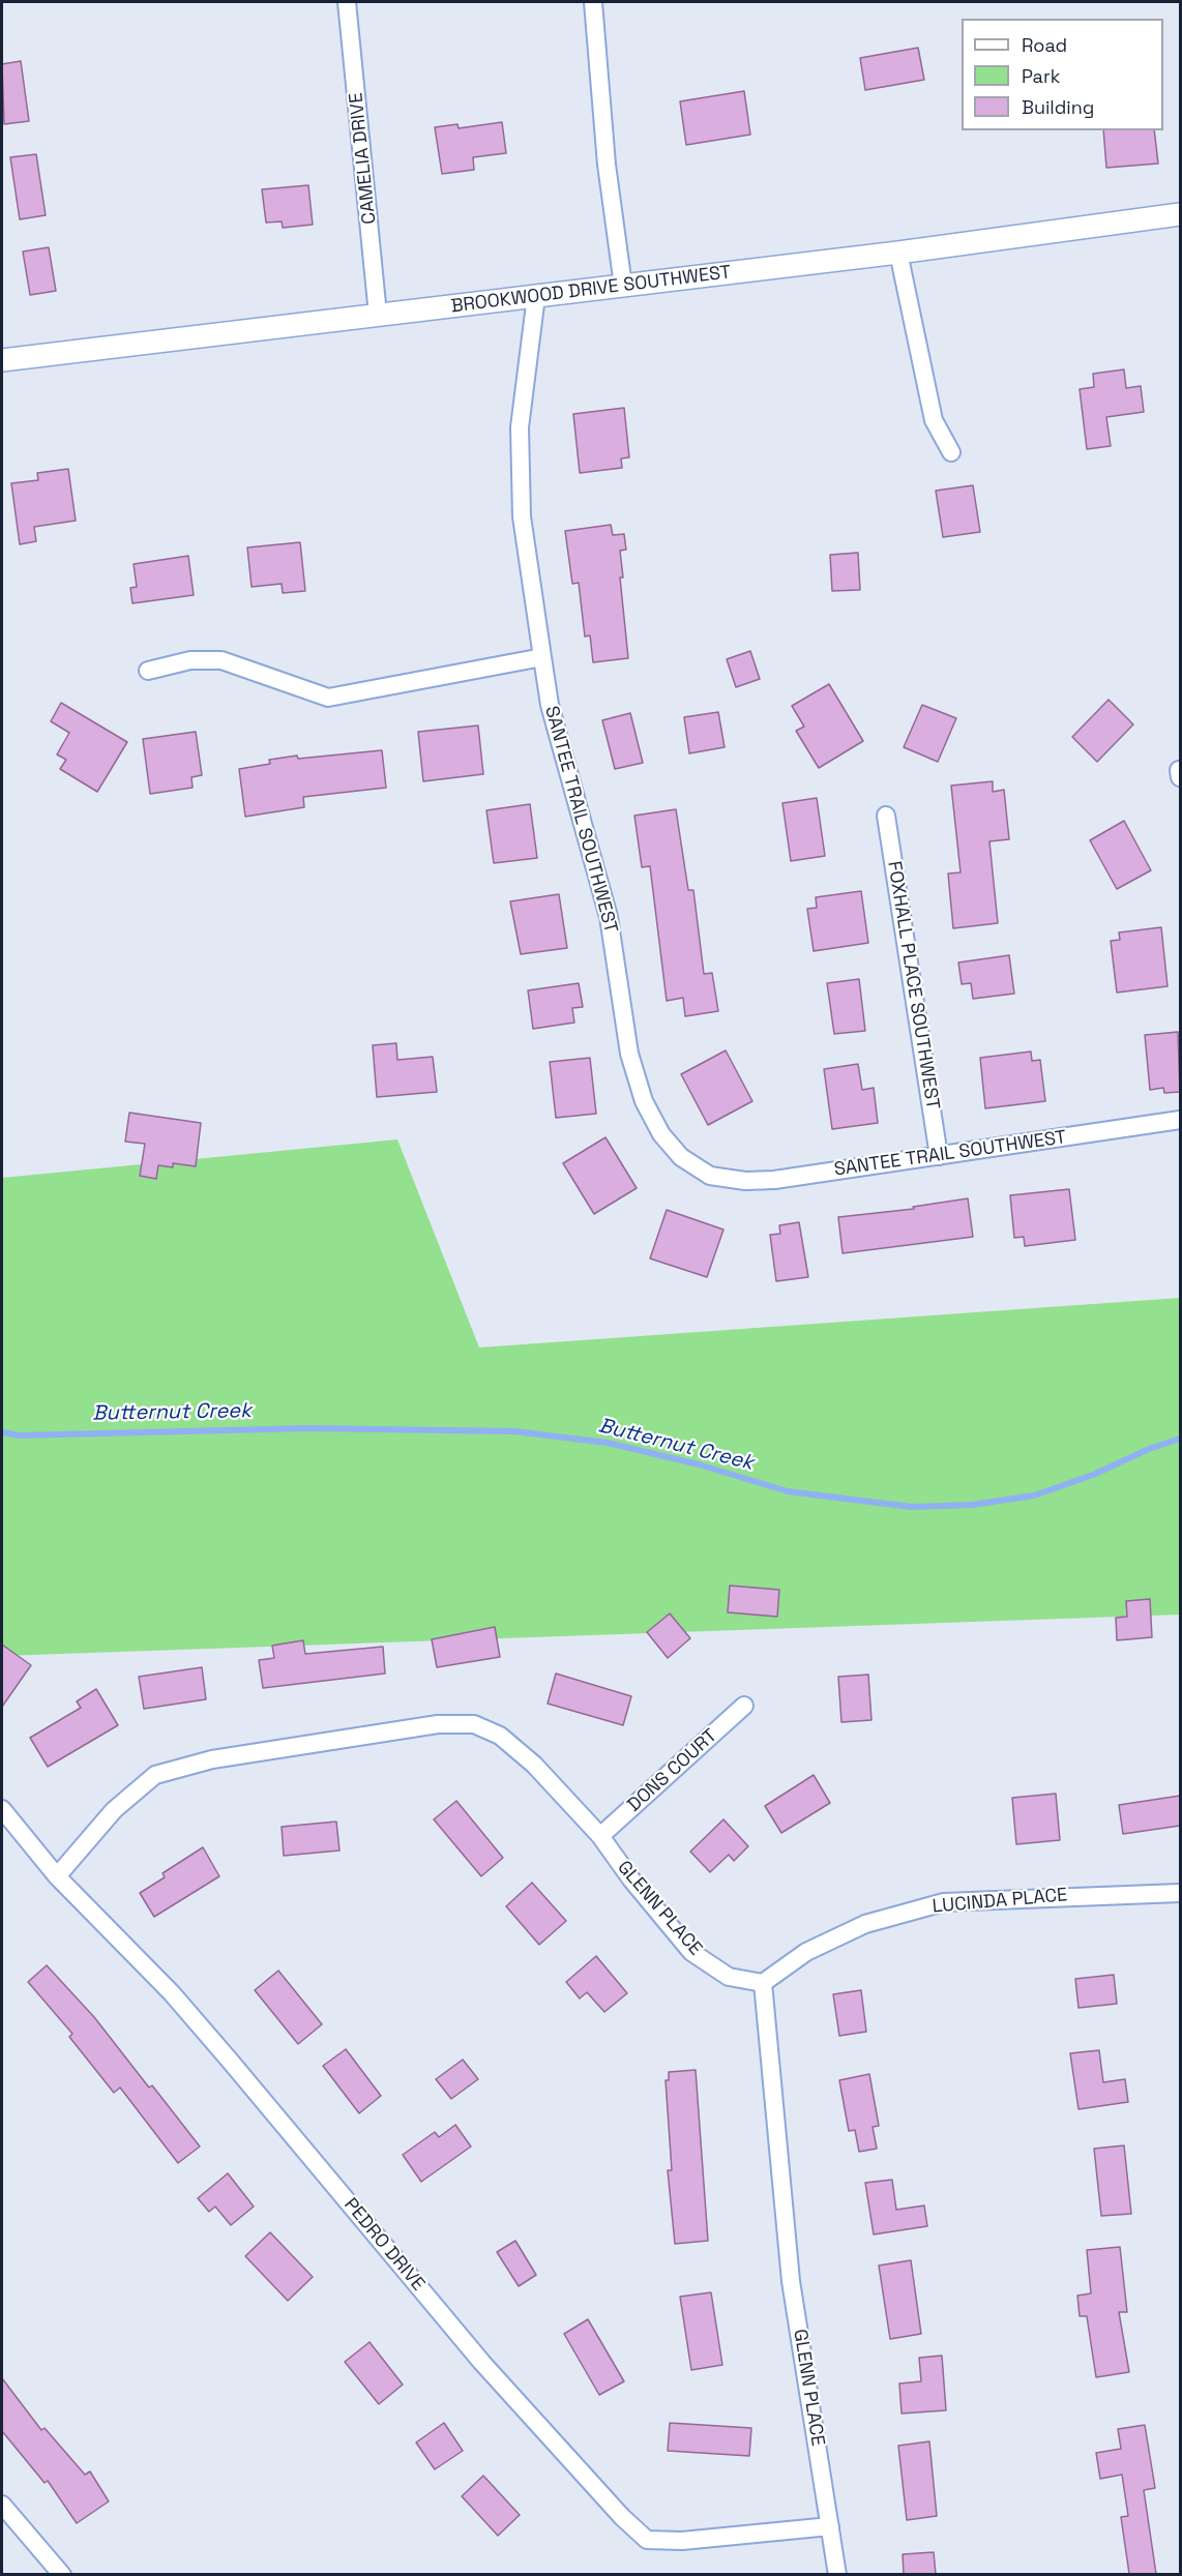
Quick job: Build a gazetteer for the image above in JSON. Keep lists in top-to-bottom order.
{
  "streets": {
    "street": [
      "CAMELIA DRIVE",
      "BROOKWOOD DRIVE SOUTHWEST",
      "SANTEE TRAIL SOUTHWEST",
      "FOXHALL PLACE SOUTHWEST",
      "DONS COURT",
      "LUCINDA PLACE",
      "GLENN PLACE",
      "PEDRO DRIVE"
    ]
  },
  "crossings": [
    ["CAMELIA DRIVE", "BROOKWOOD DRIVE SOUTHWEST"],
    ["BROOKWOOD DRIVE SOUTHWEST", "SANTEE TRAIL SOUTHWEST"],
    ["SANTEE TRAIL SOUTHWEST", "FOXHALL PLACE SOUTHWEST"],
    ["DONS COURT", "GLENN PLACE"],
    ["LUCINDA PLACE", "GLENN PLACE"],
    ["GLENN PLACE", "PEDRO DRIVE"]
  ],
  "water": ["Butternut Creek"],
  "legend": ["Road", "Park", "Building"]
}
